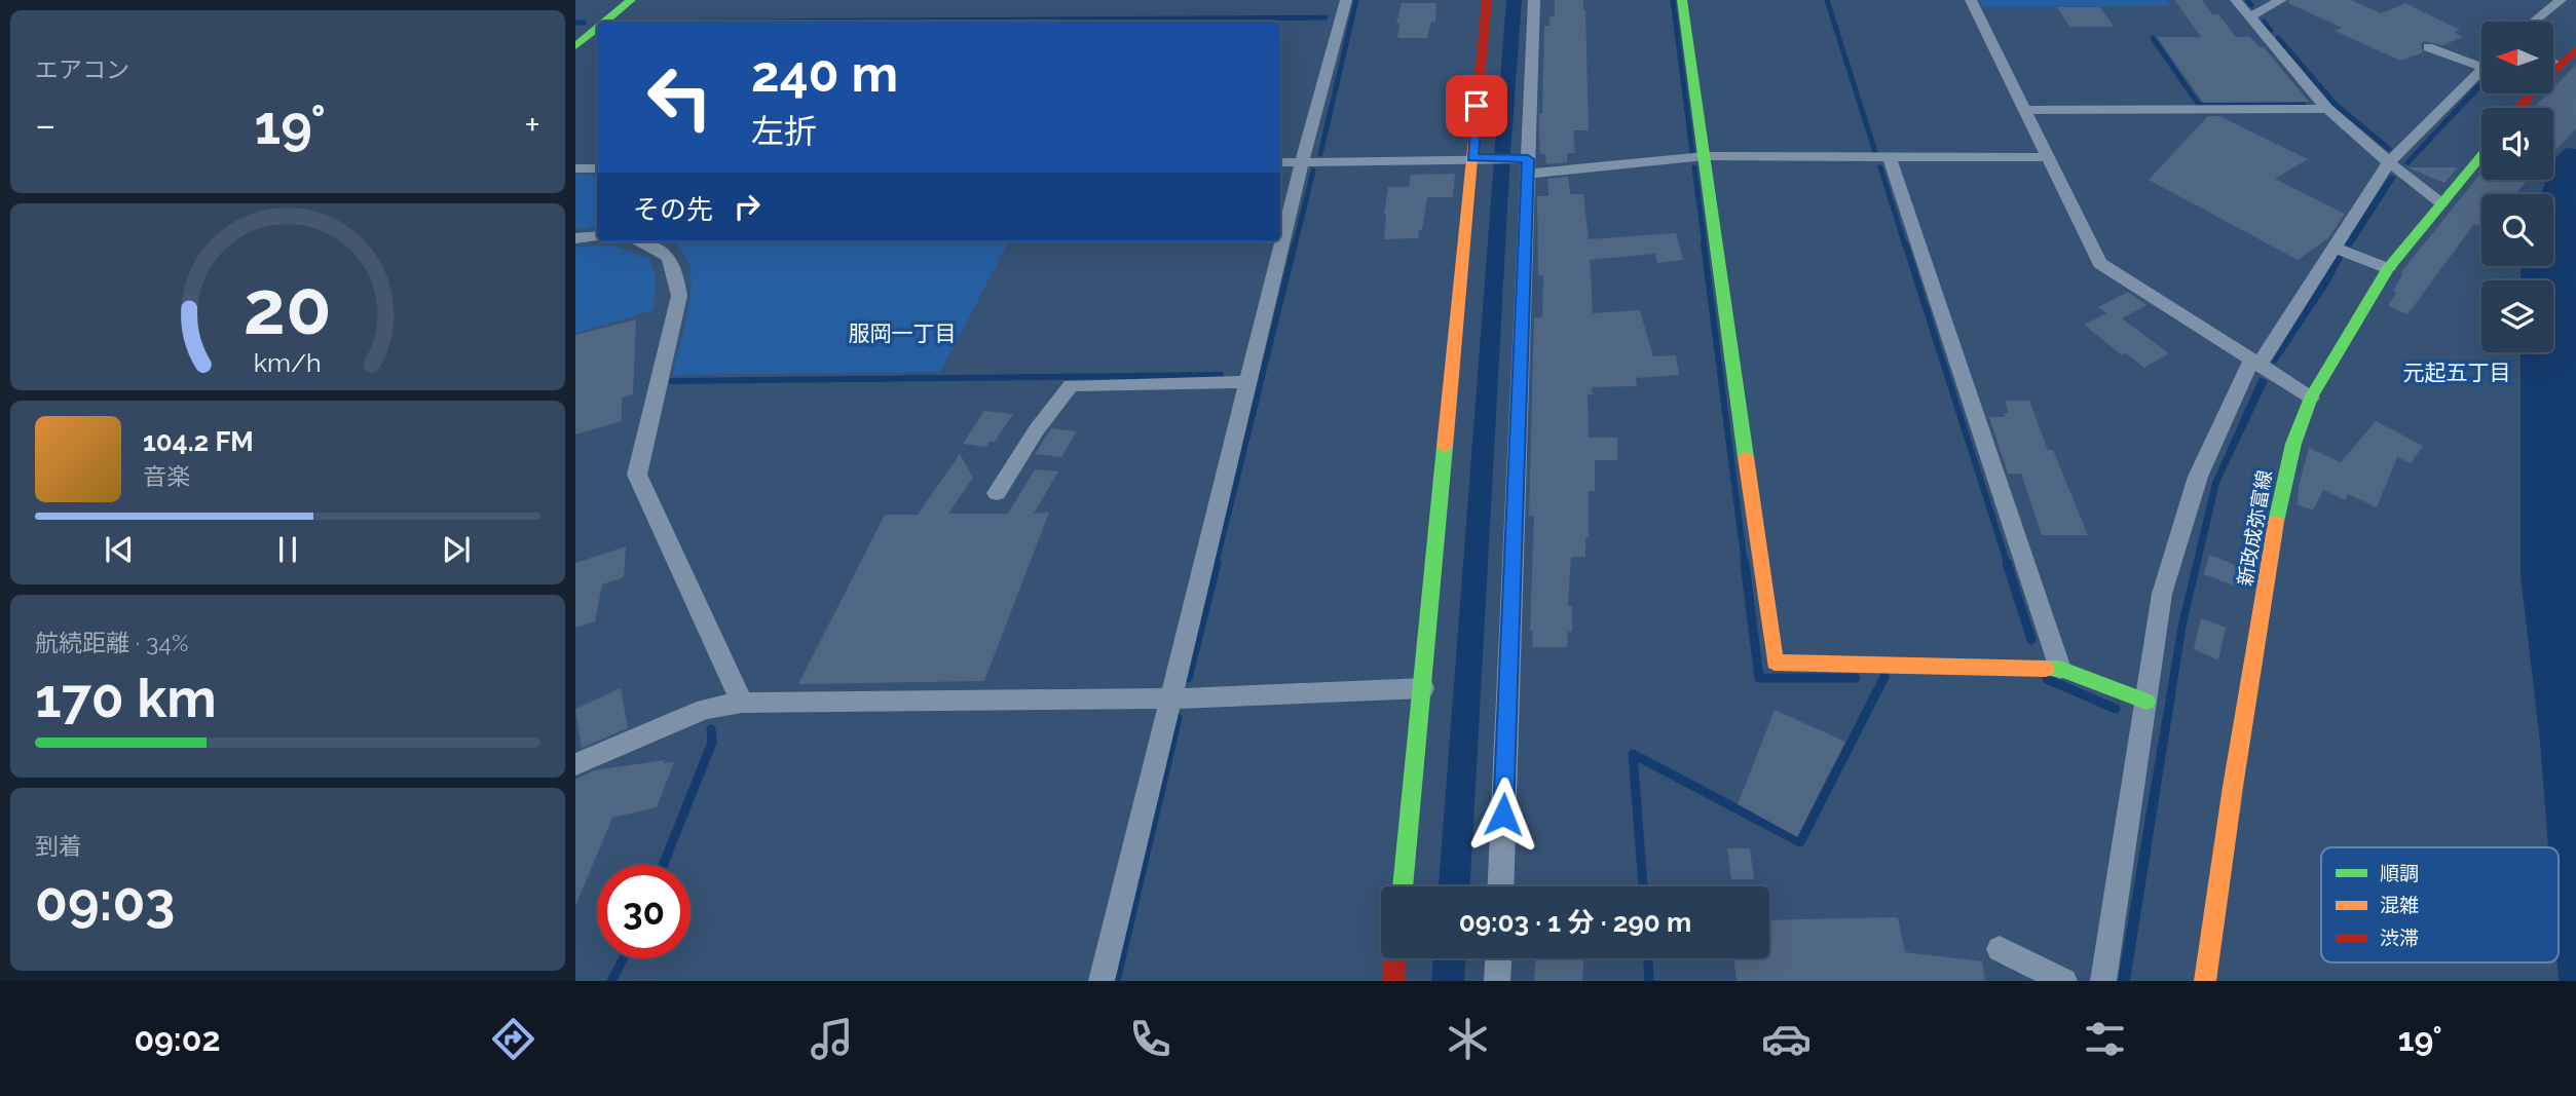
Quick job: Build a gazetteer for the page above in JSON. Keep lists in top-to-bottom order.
{
  "streets": {
    "street": ["新政成弥富線"]
  },
  "districts": ["服岡一丁目", "元起五丁目"],
  "legend": ["順調", "混雑", "渋滞"],
  "north": "left",
  "page": {
    "tile": [
      "エアコン",
      ["航続距離 · 34%", "170 km"],
      ["到着", "09:03"]
    ],
    "turn": ["240 m", "左折"],
    "heat": ["−", "19°", "+"],
    "then": "その先",
    "song": ["104.2 FM", "音楽"],
    "limit": "30",
    "trip": "09:03 · 1 分 · 290 m",
    "tabs": ["09:02", "19°"],
    "gauge": ["20", "km/h"]
  }
}
